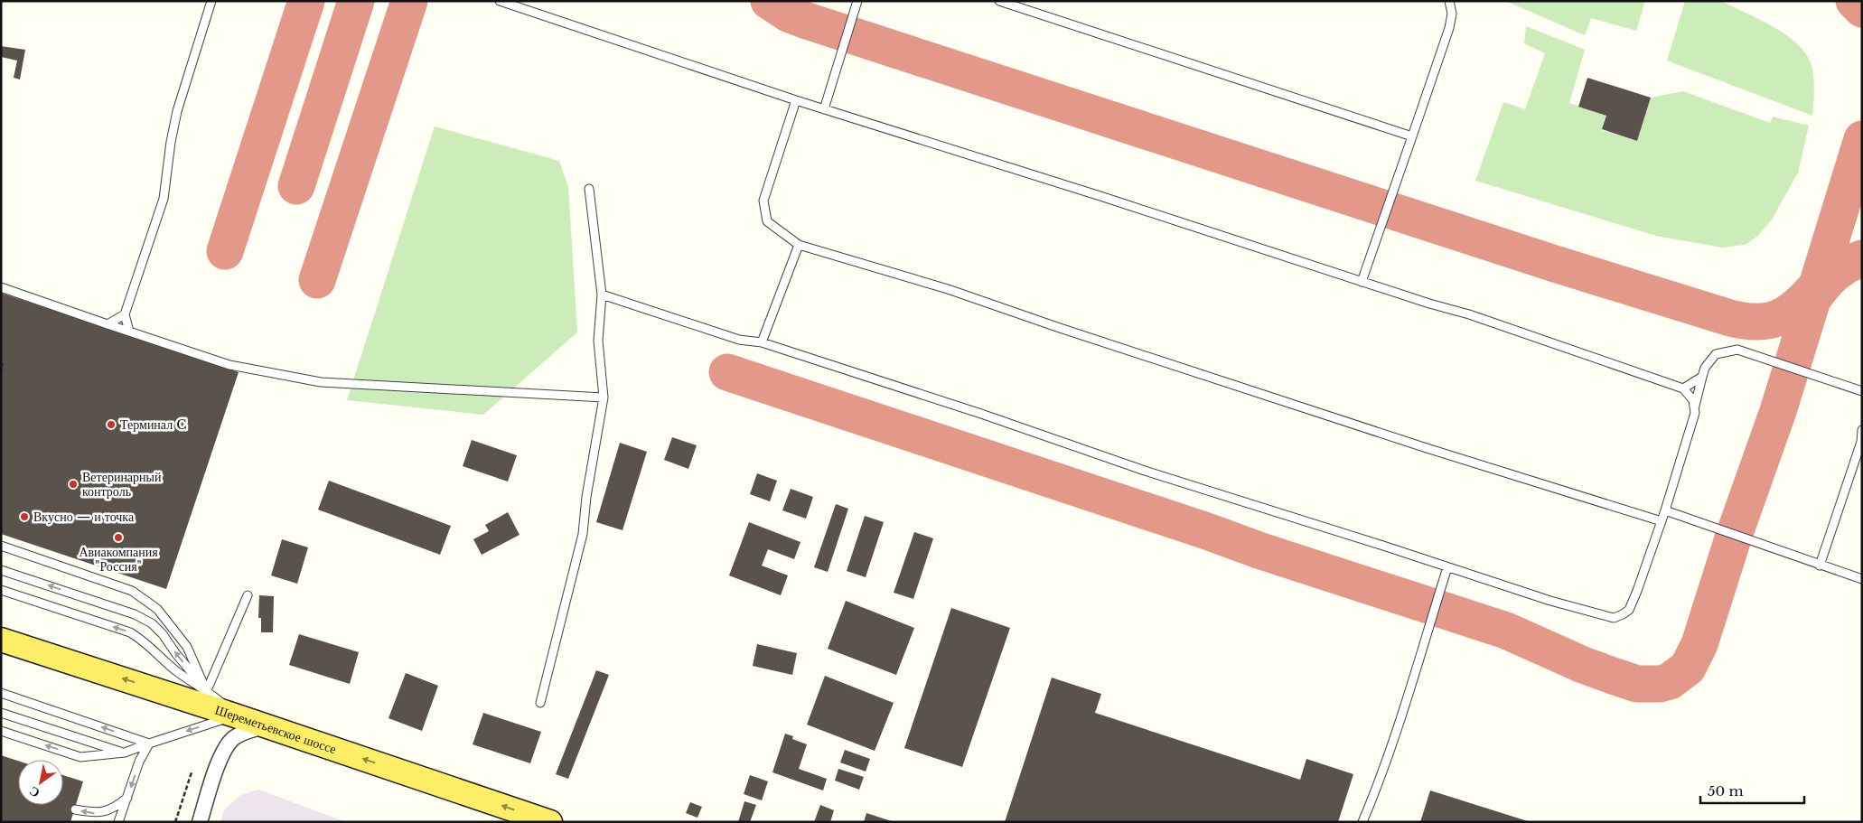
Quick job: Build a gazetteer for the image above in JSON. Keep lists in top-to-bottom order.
{
  "streets": {
    "main road": ["Шереметьевское шоссе"]
  },
  "one_way": ["Шереметьевское шоссе"],
  "places": [
    "Терминал C",
    "Ветеринарный контроль",
    "Вкусно — и точка",
    "Авиакомпания \"Россия\""
  ],
  "scale_bar": "50 m",
  "north": "bottom left"
}
